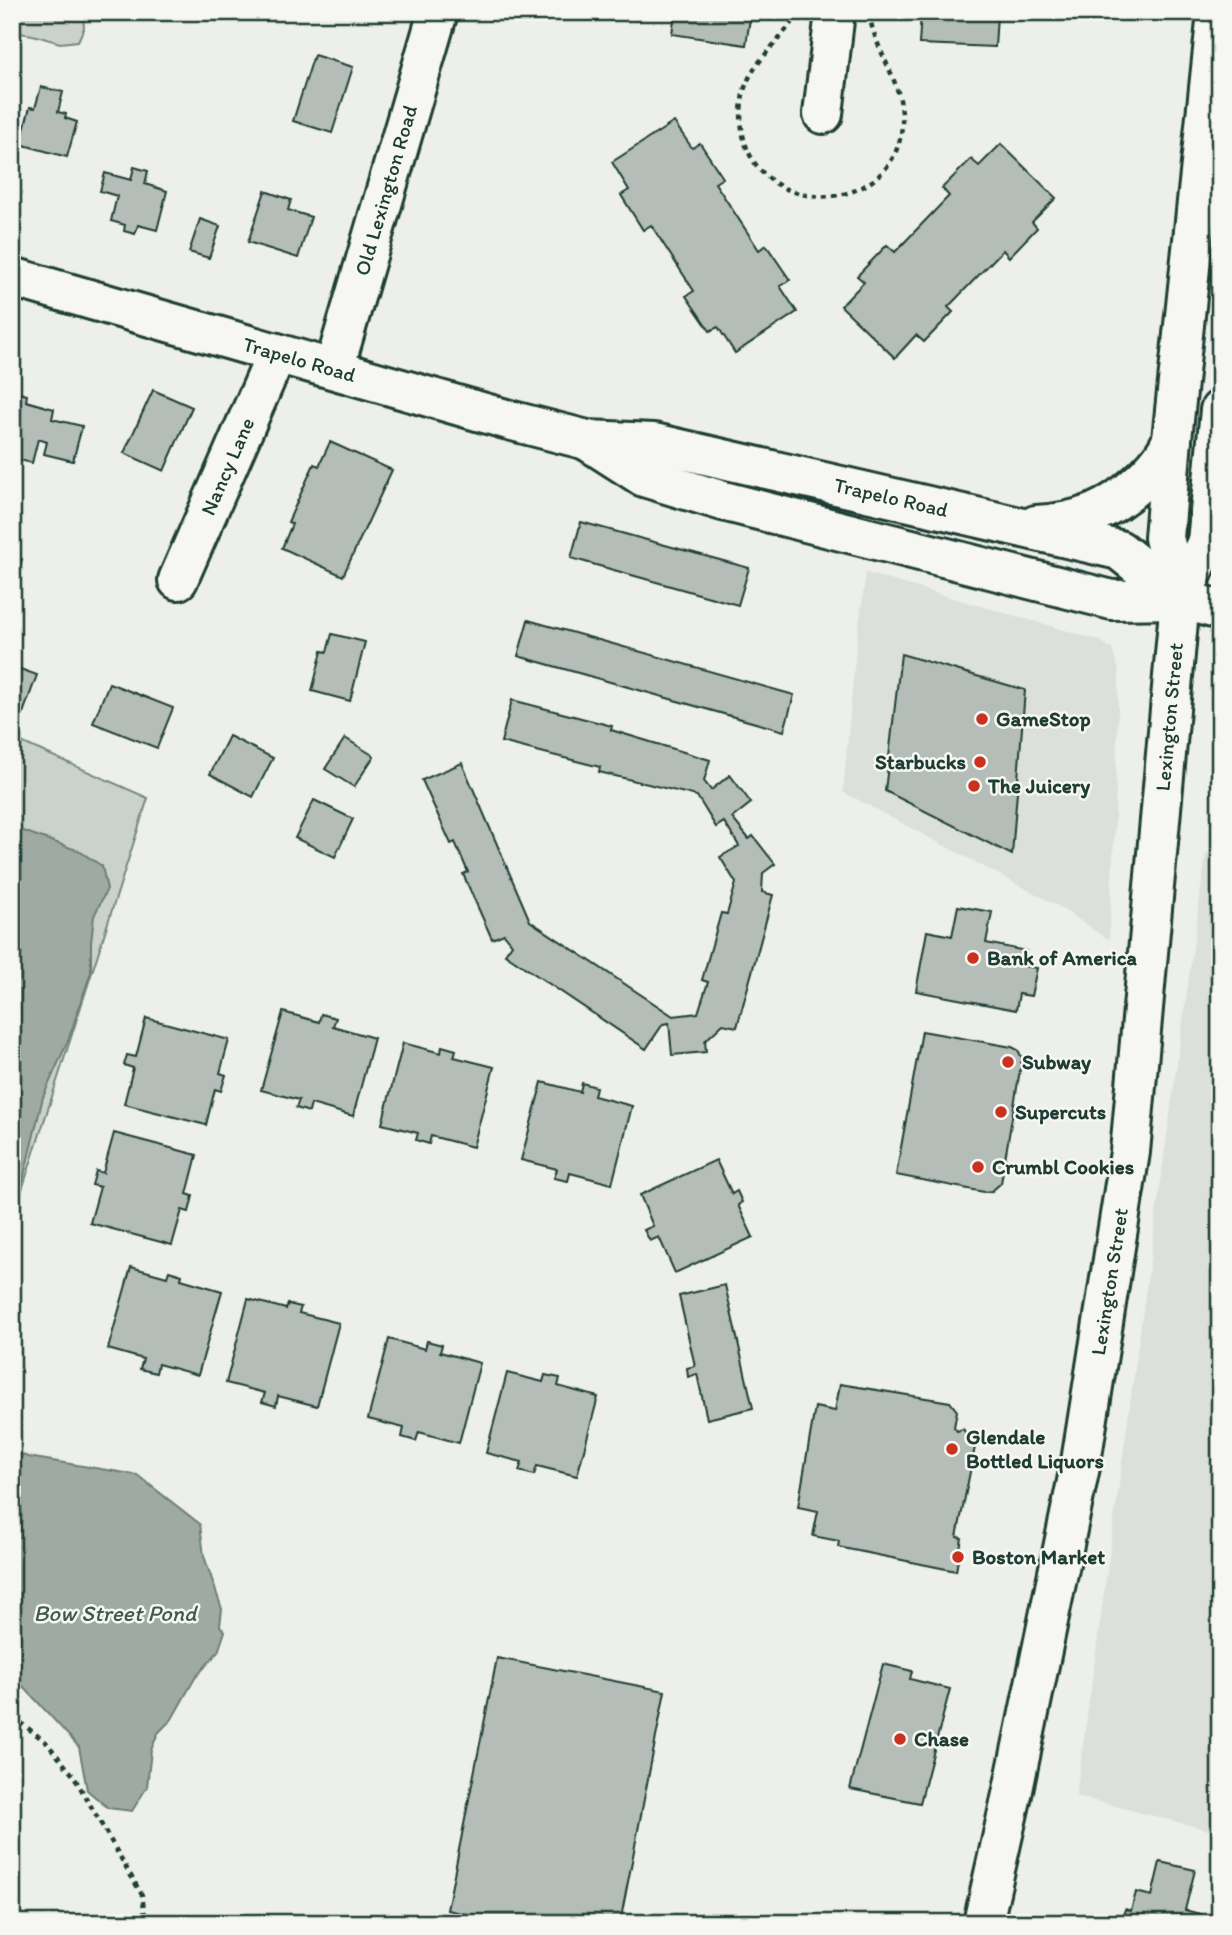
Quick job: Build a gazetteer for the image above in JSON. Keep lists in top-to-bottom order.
{
  "streets": {
    "main road": [
      "Old Lexington Road",
      "Trapelo Road",
      "Nancy Lane",
      "Lexington Street"
    ]
  },
  "crossings": [
    ["Old Lexington Road", "Trapelo Road"],
    ["Trapelo Road", "Nancy Lane"],
    ["Trapelo Road", "Lexington Street"]
  ],
  "water": ["Bow Street Pond"],
  "places": [
    "GameStop",
    "Starbucks",
    "The Juicery",
    "Bank of America",
    "Subway",
    "Supercuts",
    "Crumbl Cookies",
    "Glendale Bottled Liquors",
    "Boston Market",
    "Chase"
  ]
}
